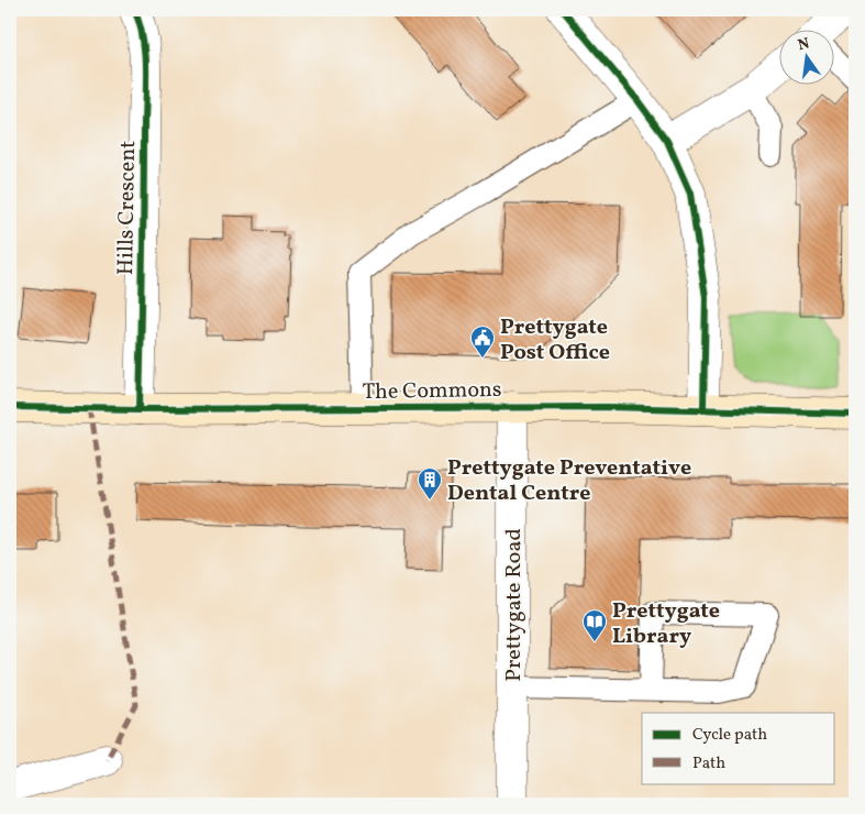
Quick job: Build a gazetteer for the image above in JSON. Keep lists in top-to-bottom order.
{
  "streets": {
    "street": ["Hills Crescent", "The Commons", "Prettygate Road"]
  },
  "crossings": [
    ["Hills Crescent", "The Commons"],
    ["The Commons", "Prettygate Road"]
  ],
  "places": {
    "public building": ["Prettygate Post Office"],
    "building": ["Prettygate Preventative Dental Centre"],
    "library": ["Prettygate Library"]
  },
  "legend": ["Cycle path", "Path"],
  "north": "top"
}
